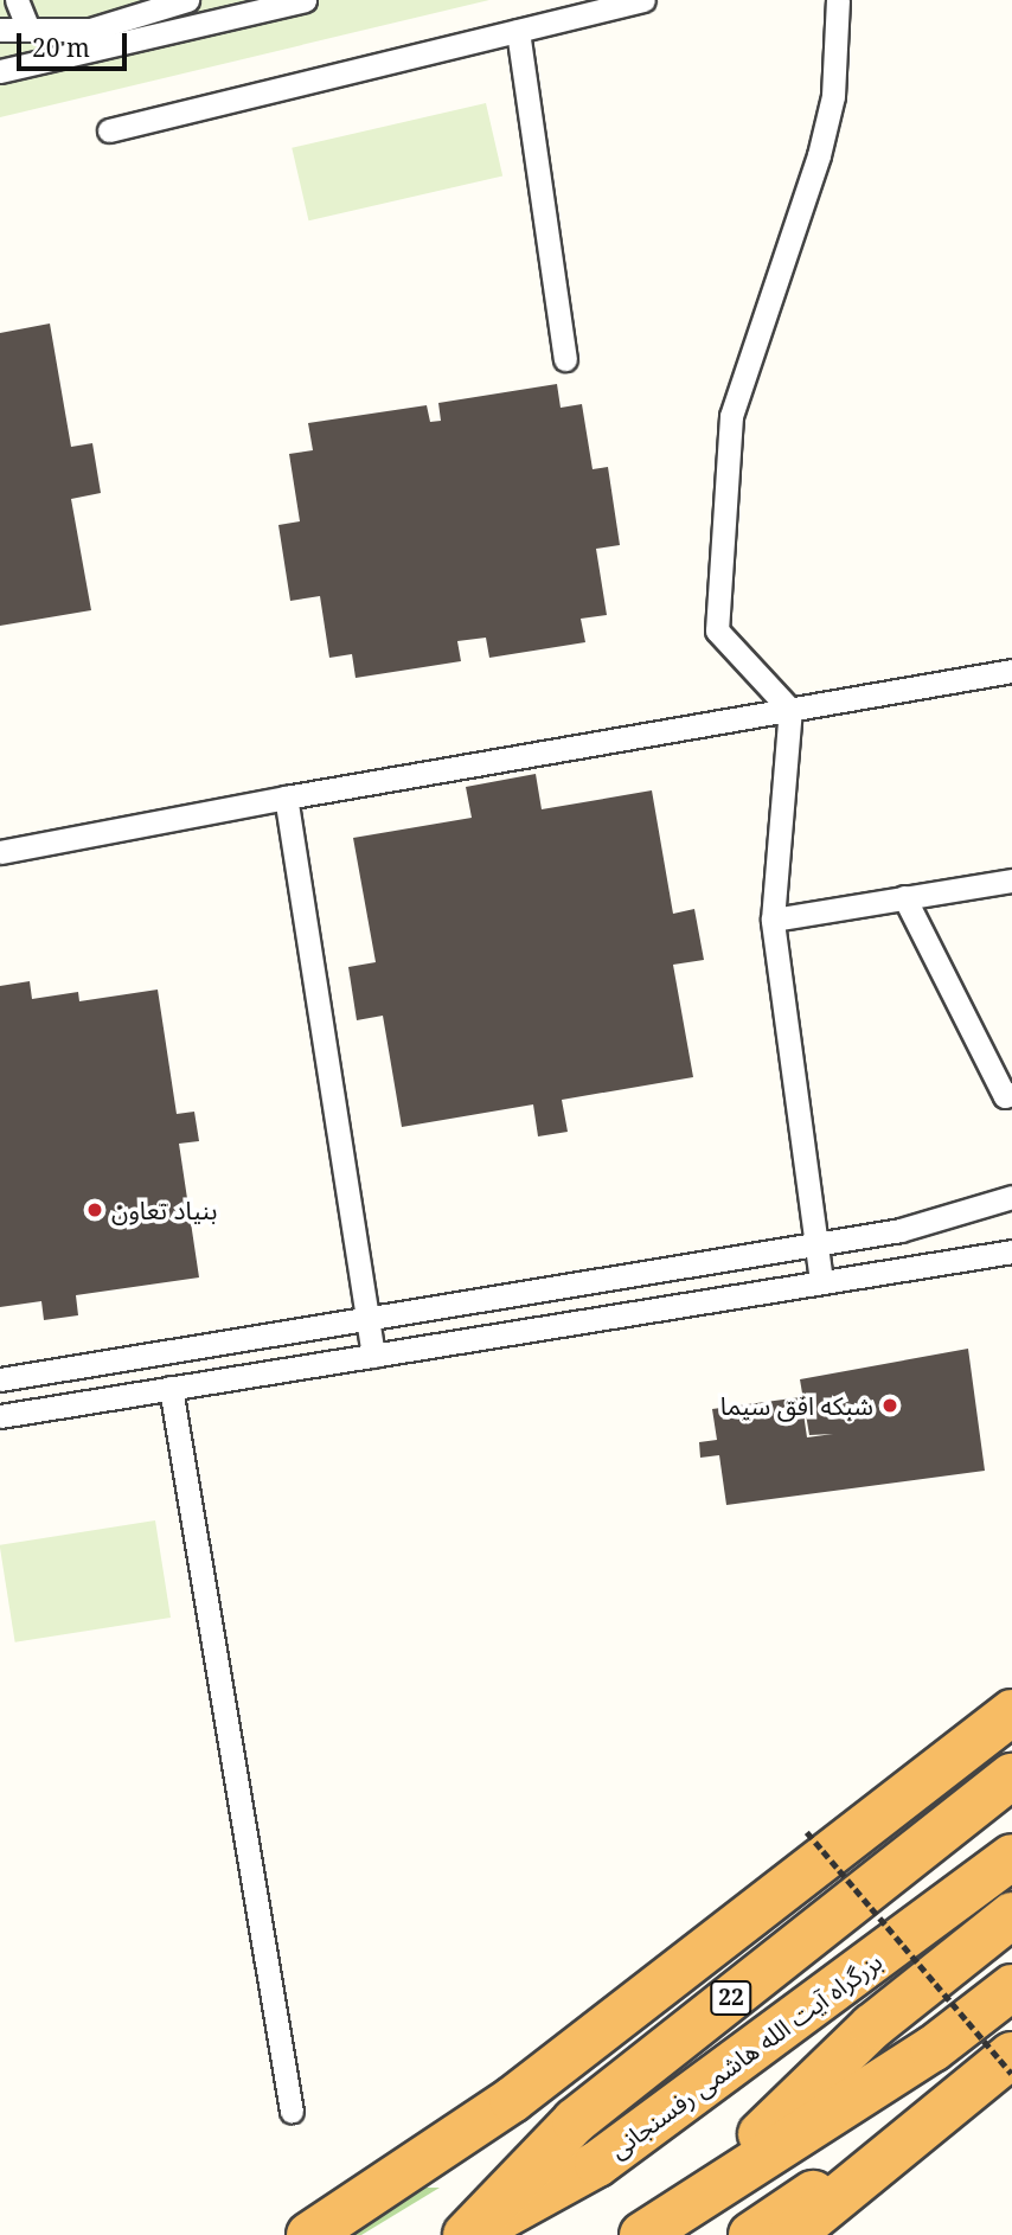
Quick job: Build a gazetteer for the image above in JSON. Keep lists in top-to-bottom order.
{
  "streets": {
    "highway": ["22", "بزرگراه آیت الله هاشمی رفسنجانی"]
  },
  "places": ["بنیاد تعاون", "شبکه افق سیما"],
  "scale_bar": "20 m"
}
